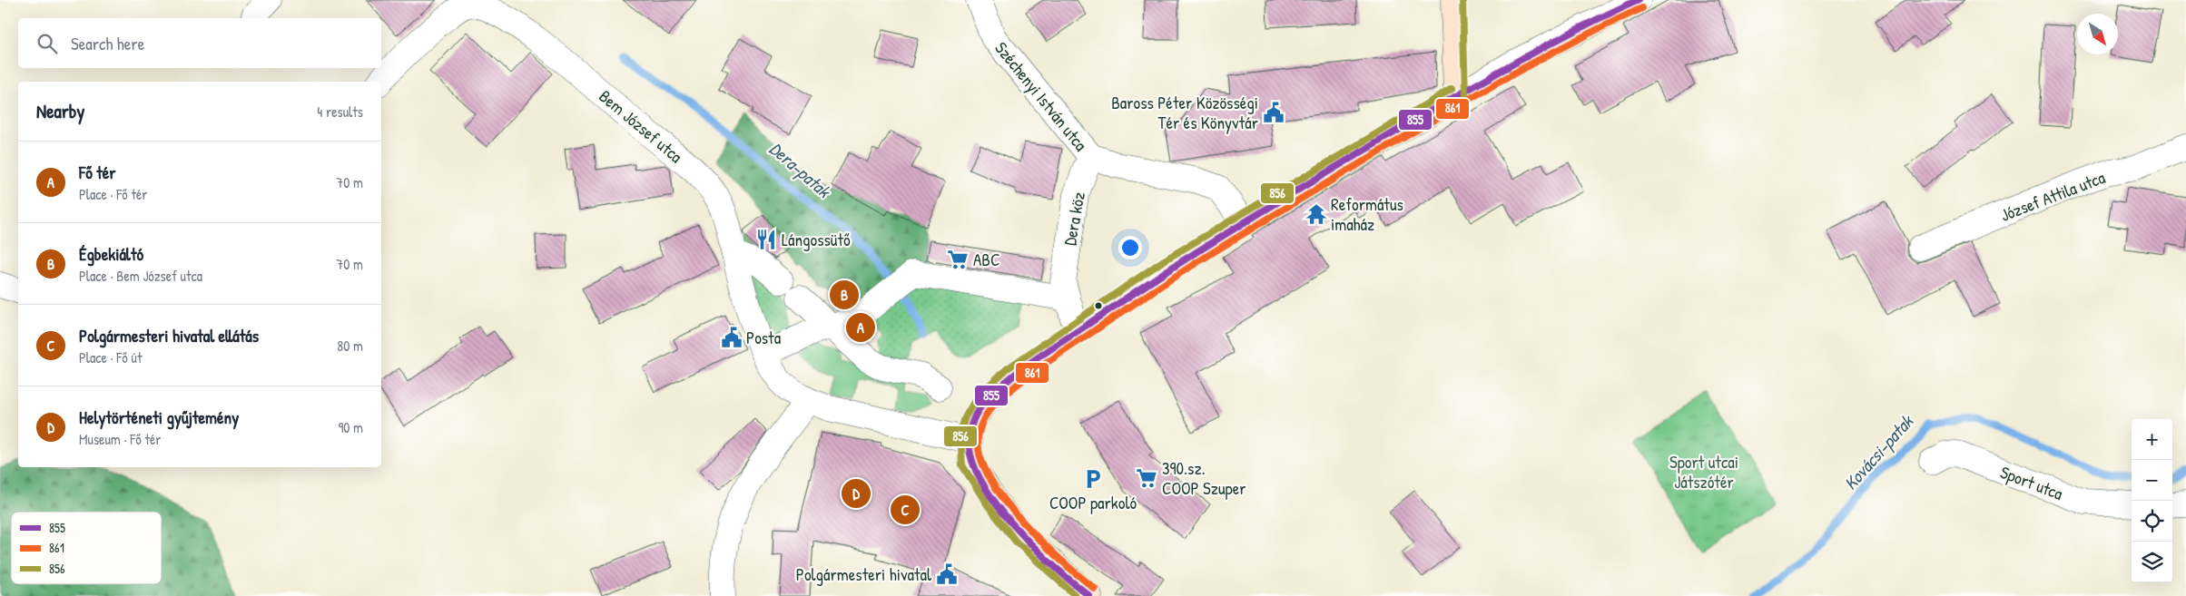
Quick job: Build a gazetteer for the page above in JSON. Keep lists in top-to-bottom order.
{
  "streets": {
    "street": [
      "Széchenyi István utca",
      "Bem József utca",
      "József Attila utca",
      "Dera köz",
      "Sport utca"
    ]
  },
  "crossings": [
    ["Széchenyi István utca", "Dera köz"]
  ],
  "water": ["Dera-patak", "Kovácsi-patak"],
  "parks": ["Sport utcai Játszótér"],
  "places": {
    "public building": ["Baross Péter Közösségi Tér és Könyvtár", "Posta", "Polgármesteri hivatal"],
    "temple": ["Református imaház"],
    "restaurant": ["Lángossütő"],
    "supermarket": ["ABC", "390.sz. COOP Szuper"],
    "parking": ["COOP parkoló"]
  },
  "lines": ["transit line 855", "transit line 856", "transit line 861"],
  "legend": ["855", "861", "856"],
  "north": "bottom right",
  "page": {
    "search": "Search here",
    "heading": ["Nearby", "4 results"],
    "list": [
      {
        "mark": "A",
        "name": "Fő tér",
        "note": "Place · Fő tér",
        "value": "70 m"
      },
      {
        "mark": "B",
        "name": "Égbekiáltó",
        "note": "Place · Bem József utca",
        "value": "70 m"
      },
      {
        "mark": "C",
        "name": "Polgármesteri hivatal ellátás",
        "note": "Place · Fő út",
        "value": "80 m"
      },
      {
        "mark": "D",
        "name": "Helytörténeti gyűjtemény",
        "note": "Museum · Fő tér",
        "value": "90 m"
      }
    ],
    "pins": [
      "B",
      "A",
      "D",
      "C"
    ],
    "map_buttons": ["+", "−"]
  }
}
